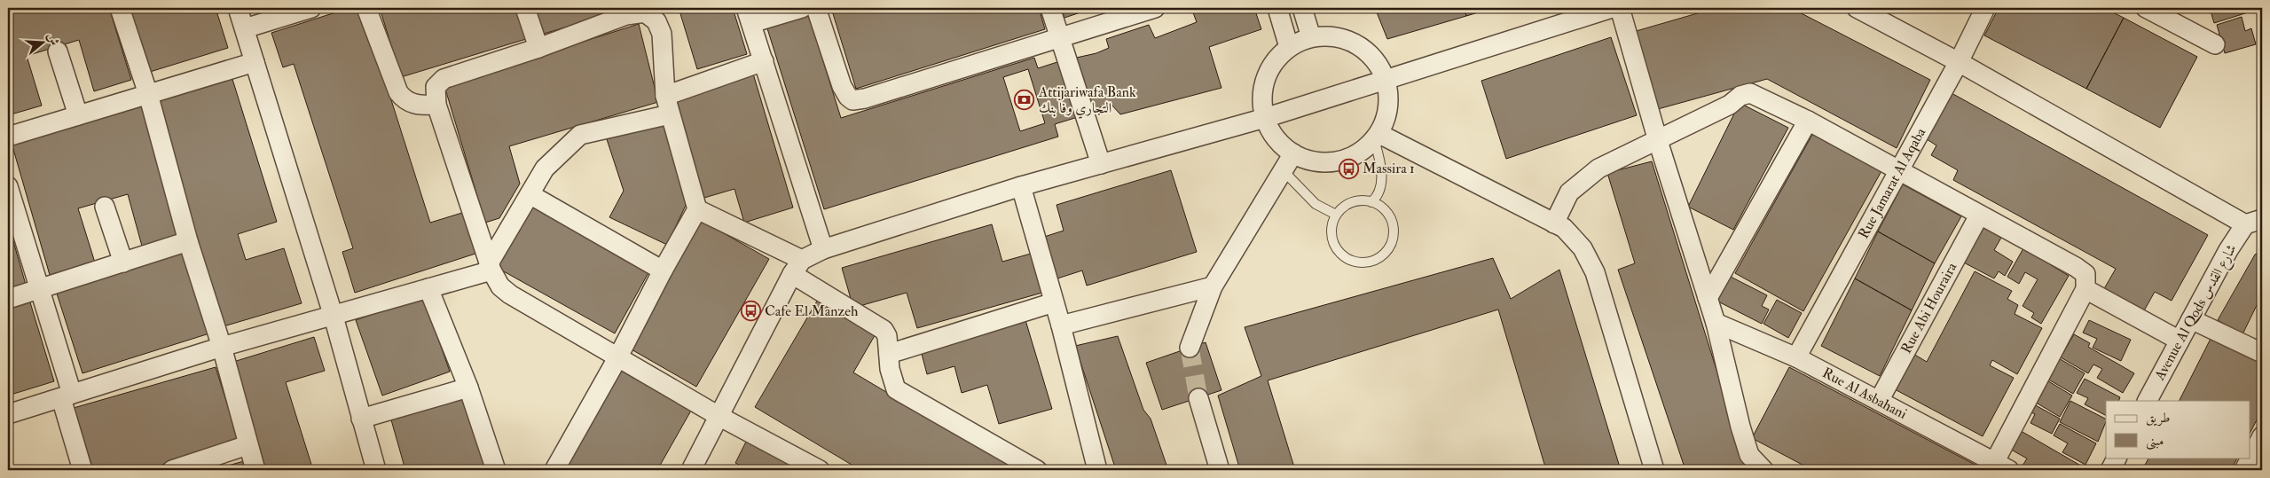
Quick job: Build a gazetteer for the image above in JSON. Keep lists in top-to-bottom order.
{
  "streets": {
    "street": [
      "Rue Jamarat Al Aqaba",
      "Rue Abi Houraira",
      "Avenue Al Qods شارع القدس",
      "Rue Al Asbahani"
    ]
  },
  "crossings": [
    ["Rue Jamarat Al Aqaba", "Rue Al Asbahani"],
    ["Rue Abi Houraira", "Rue Al Asbahani"]
  ],
  "places": {
    "bank": ["Attijariwafa Bank التجاري وفا بنك"],
    "bus stop": ["Massira 1", "Cafe El Manzeh"]
  },
  "legend": ["طريق", "مبنى"],
  "north": "right"
}
